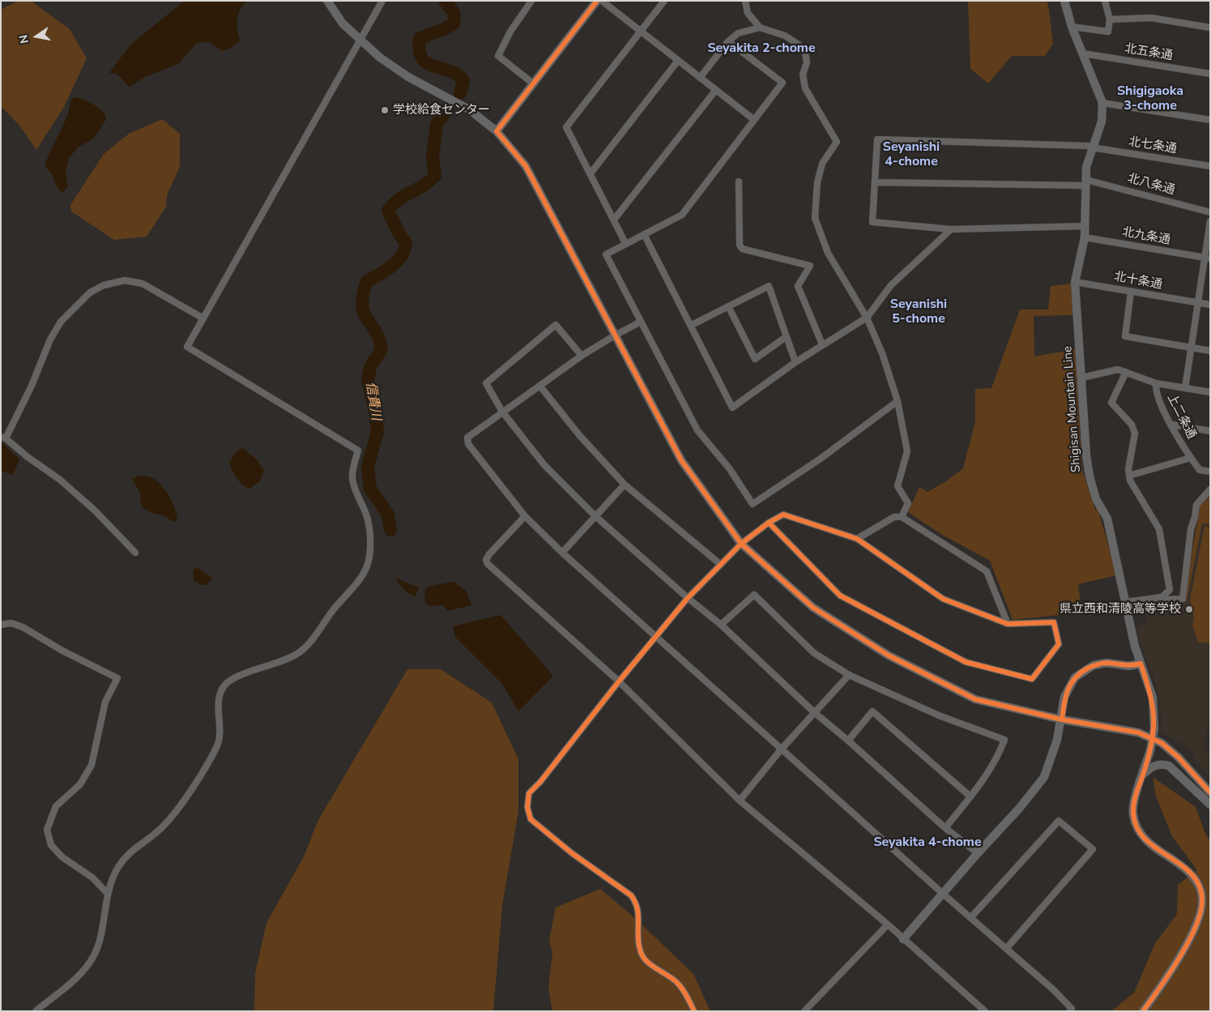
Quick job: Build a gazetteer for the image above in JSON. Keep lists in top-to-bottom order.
{
  "streets": {
    "street": [
      "北五条通",
      "北七条通",
      "北八条通",
      "北九条通",
      "北十条通",
      "Shigisan Mountain Line",
      "上二条通"
    ]
  },
  "crossings": [
    ["北五条通", "Shigisan Mountain Line"],
    ["北七条通", "北八条通"],
    ["北七条通", "Shigisan Mountain Line"],
    ["北八条通", "Shigisan Mountain Line"],
    ["北九条通", "Shigisan Mountain Line"],
    ["北十条通", "Shigisan Mountain Line"]
  ],
  "districts": [
    "Seyakita 2-chome",
    "Shigigaoka 3-chome",
    "Seyanishi 4-chome",
    "Seyanishi 5-chome",
    "Seyakita 4-chome"
  ],
  "water": ["信貴川"],
  "places": ["学校給食センター", "県立西和清陵高等学校"],
  "north": "left"
}
